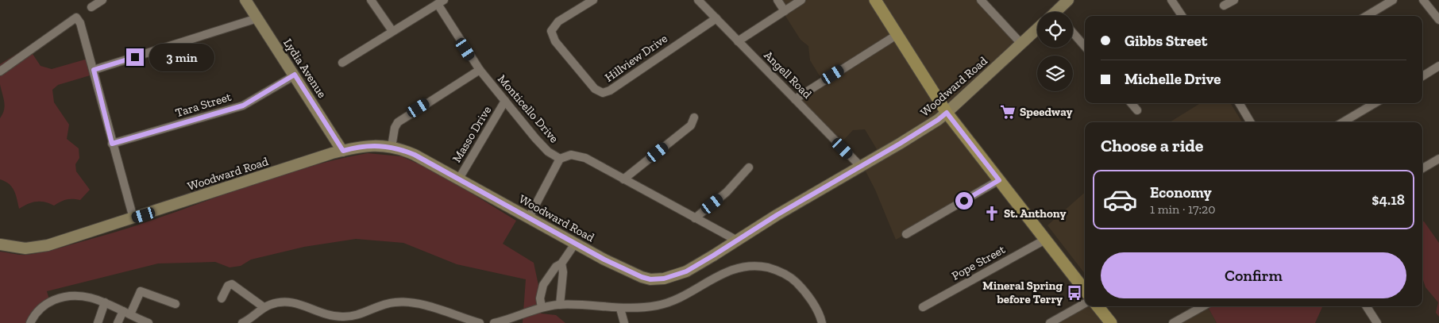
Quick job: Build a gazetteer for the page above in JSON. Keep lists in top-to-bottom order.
{
  "streets": {
    "street": [
      "Hillview Drive",
      "Lydia Avenue",
      "Angell Road",
      "Woodward Road",
      "Tara Street",
      "Monticello Drive",
      "Masso Drive",
      "Pope Street"
    ]
  },
  "crossings": [
    ["Hillview Drive", "Angell Road"],
    ["Lydia Avenue", "Woodward Road"],
    ["Lydia Avenue", "Tara Street"],
    ["Angell Road", "Woodward Road"],
    ["Woodward Road", "Monticello Drive"],
    ["Woodward Road", "Masso Drive"],
    ["Monticello Drive", "Masso Drive"]
  ],
  "places": {
    "supermarket": ["Speedway"],
    "church": ["St. Anthony"],
    "bus stop": ["Mineral Spring before Terry"]
  },
  "page": {
    "banner": ["Gibbs Street", "Michelle Drive"],
    "bubble": "3 min",
    "heading": "Choose a ride",
    "list": [
      {
        "name": "Economy",
        "note": "1 min · 17:20",
        "value": "$4.18"
      }
    ],
    "buttons": "Confirm"
  }
}
